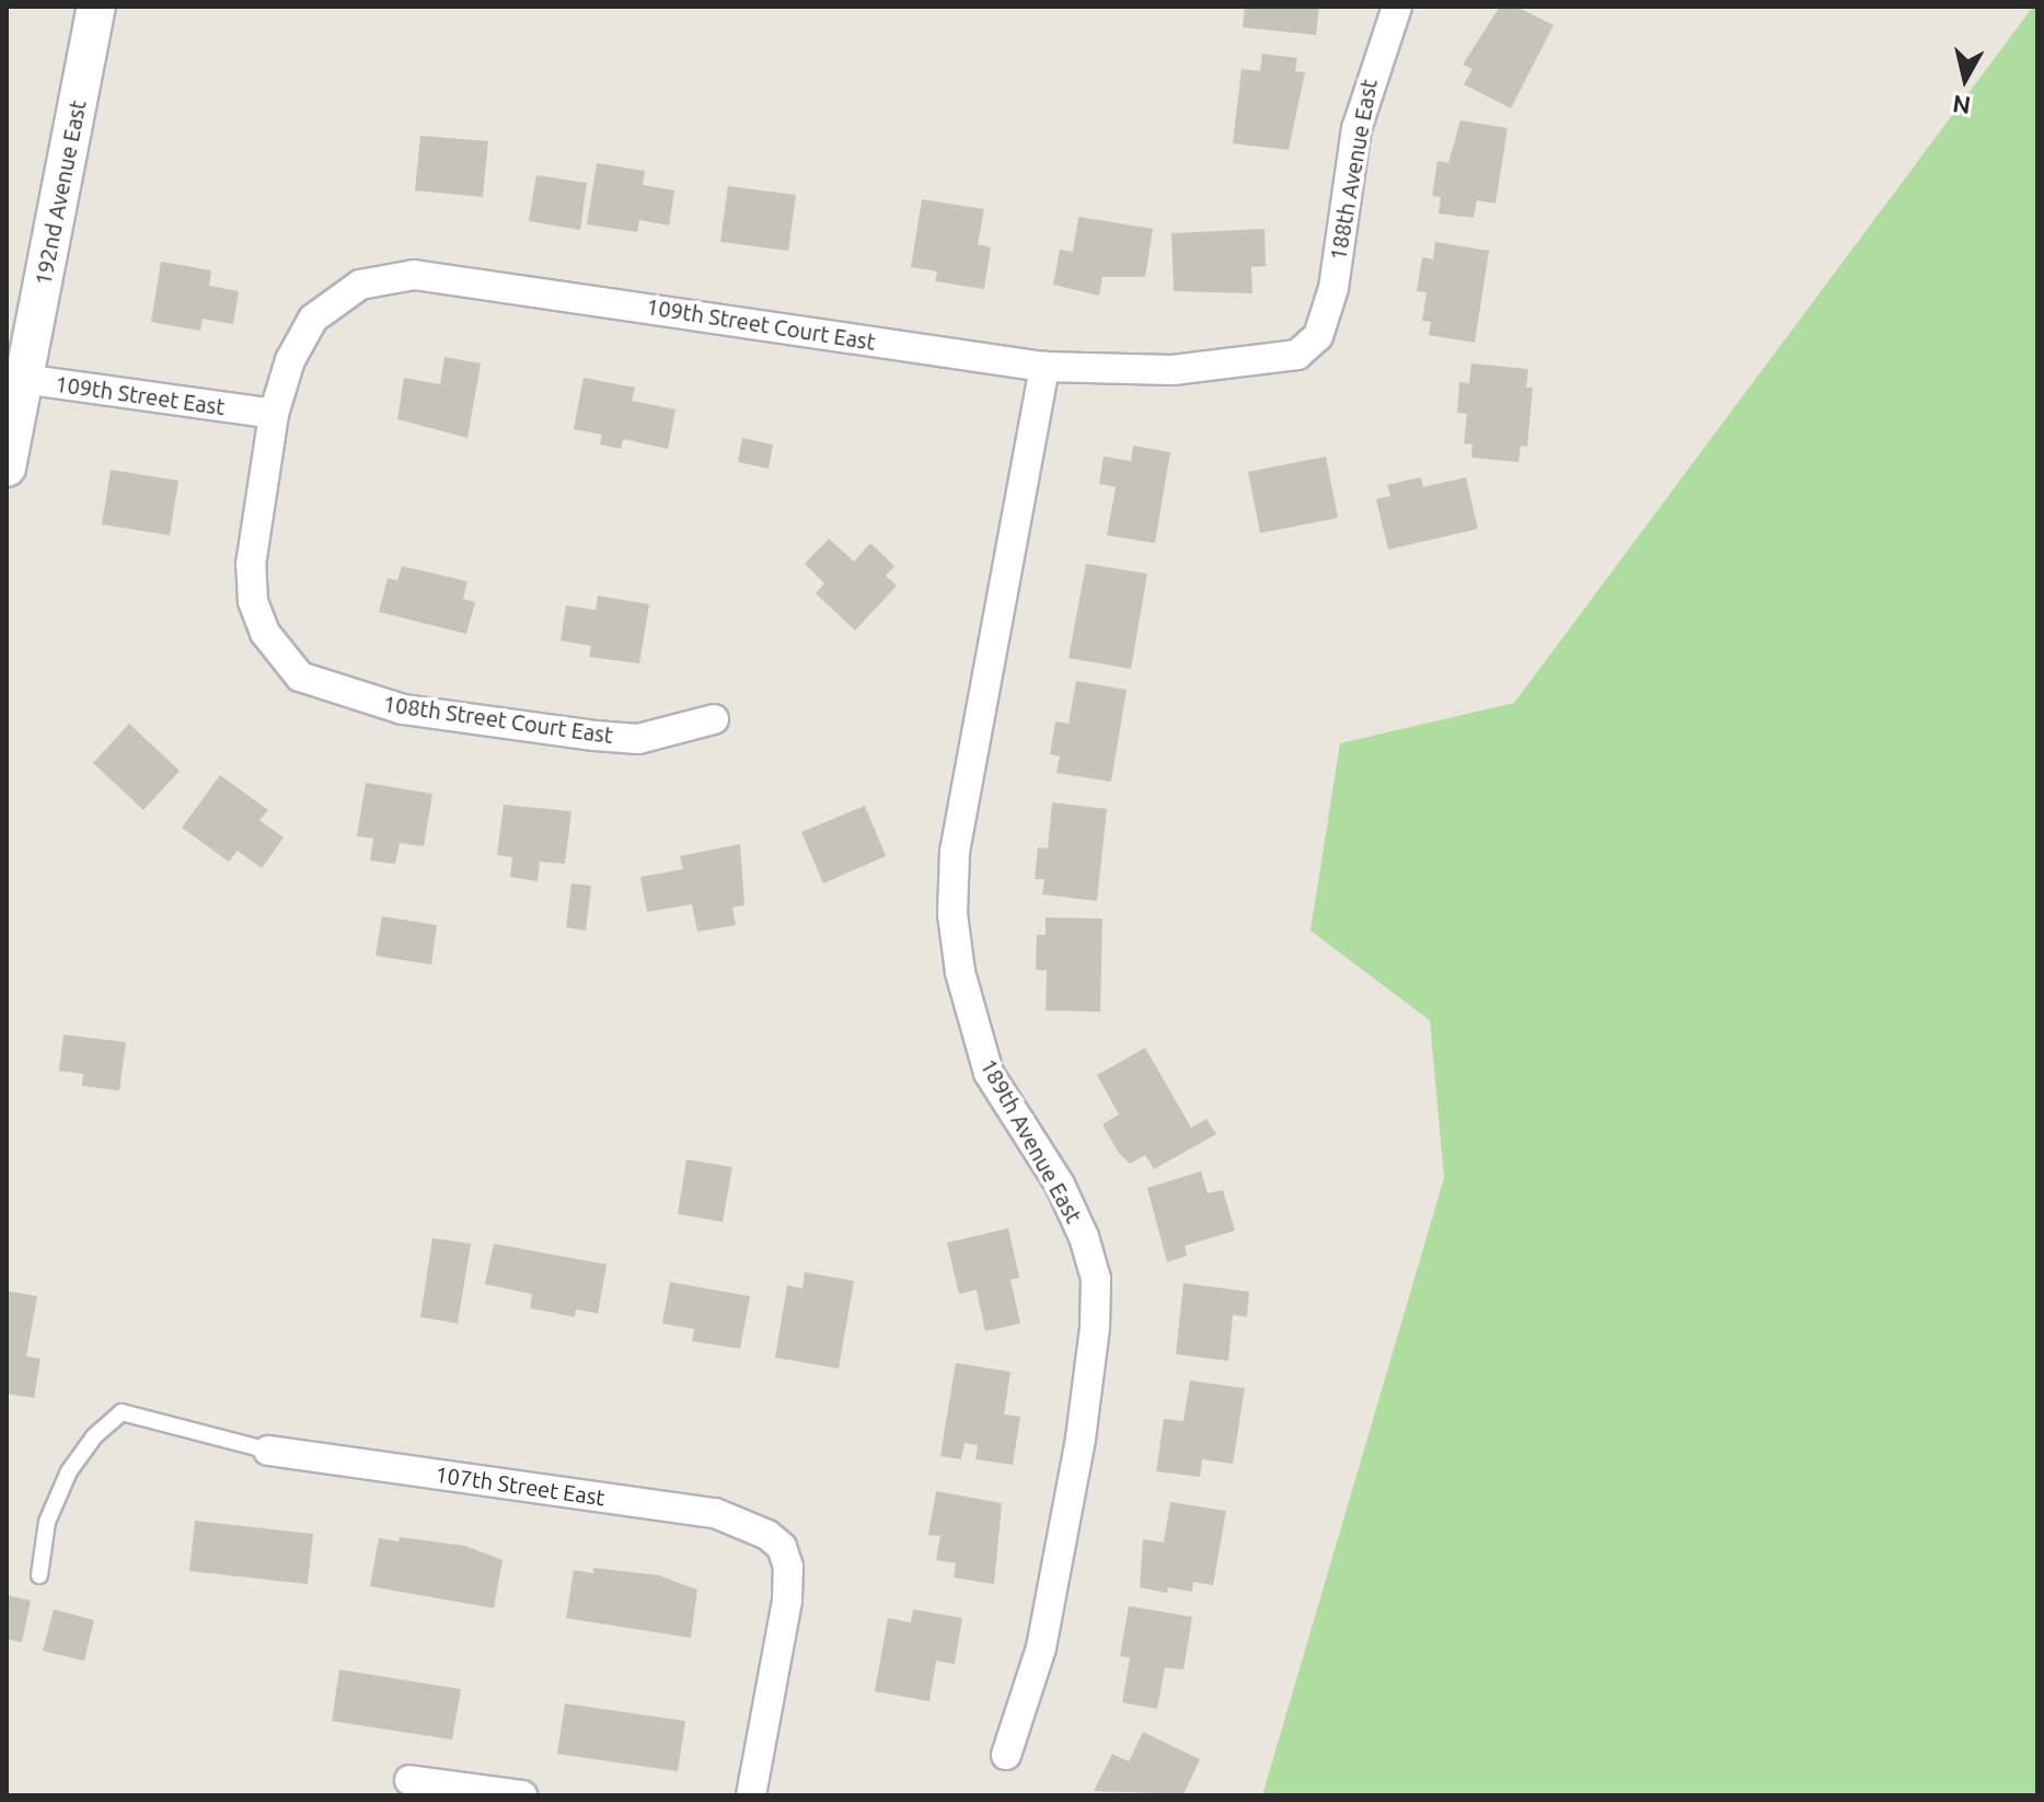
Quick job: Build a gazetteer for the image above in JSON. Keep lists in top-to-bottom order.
{
  "streets": {
    "street": [
      "188th Avenue East",
      "192nd Avenue East",
      "109th Street Court East",
      "109th Street East",
      "108th Street Court East",
      "189th Avenue East",
      "107th Street East"
    ]
  },
  "crossings": [
    ["188th Avenue East", "109th Street Court East"],
    ["192nd Avenue East", "109th Street East"],
    ["109th Street Court East", "109th Street East"],
    ["109th Street Court East", "108th Street Court East"],
    ["109th Street Court East", "189th Avenue East"],
    ["109th Street East", "108th Street Court East"]
  ],
  "north": "bottom"
}
